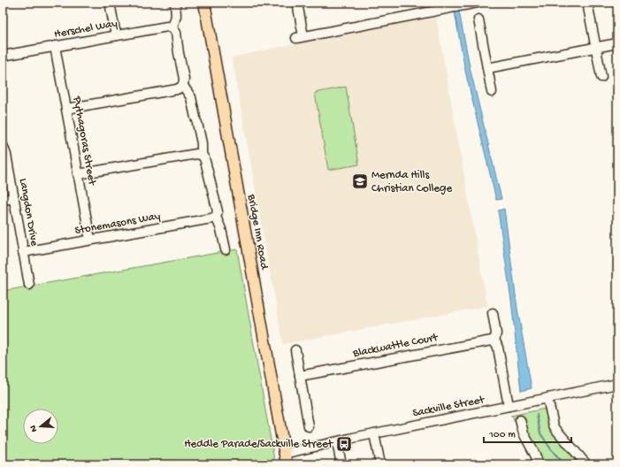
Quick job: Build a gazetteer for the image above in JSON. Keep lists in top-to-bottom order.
{
  "streets": {
    "main road": ["Bridge Inn Road"],
    "street": [
      "Herschel Way",
      "Pythagoras Street",
      "Langdon Drive",
      "Stonemasons Way",
      "Blackwattle Court",
      "Sackville Street"
    ]
  },
  "crossings": [
    ["Herschel Way", "Pythagoras Street"],
    ["Pythagoras Street", "Stonemasons Way"],
    ["Langdon Drive", "Stonemasons Way"],
    ["Bridge Inn Road", "Sackville Street"]
  ],
  "places": {
    "school or university": ["Mernda Hills Christian College"],
    "bus stop": ["Heddle Parade/Sackville Street"]
  },
  "scale_bar": "100 m",
  "north": "left"
}
